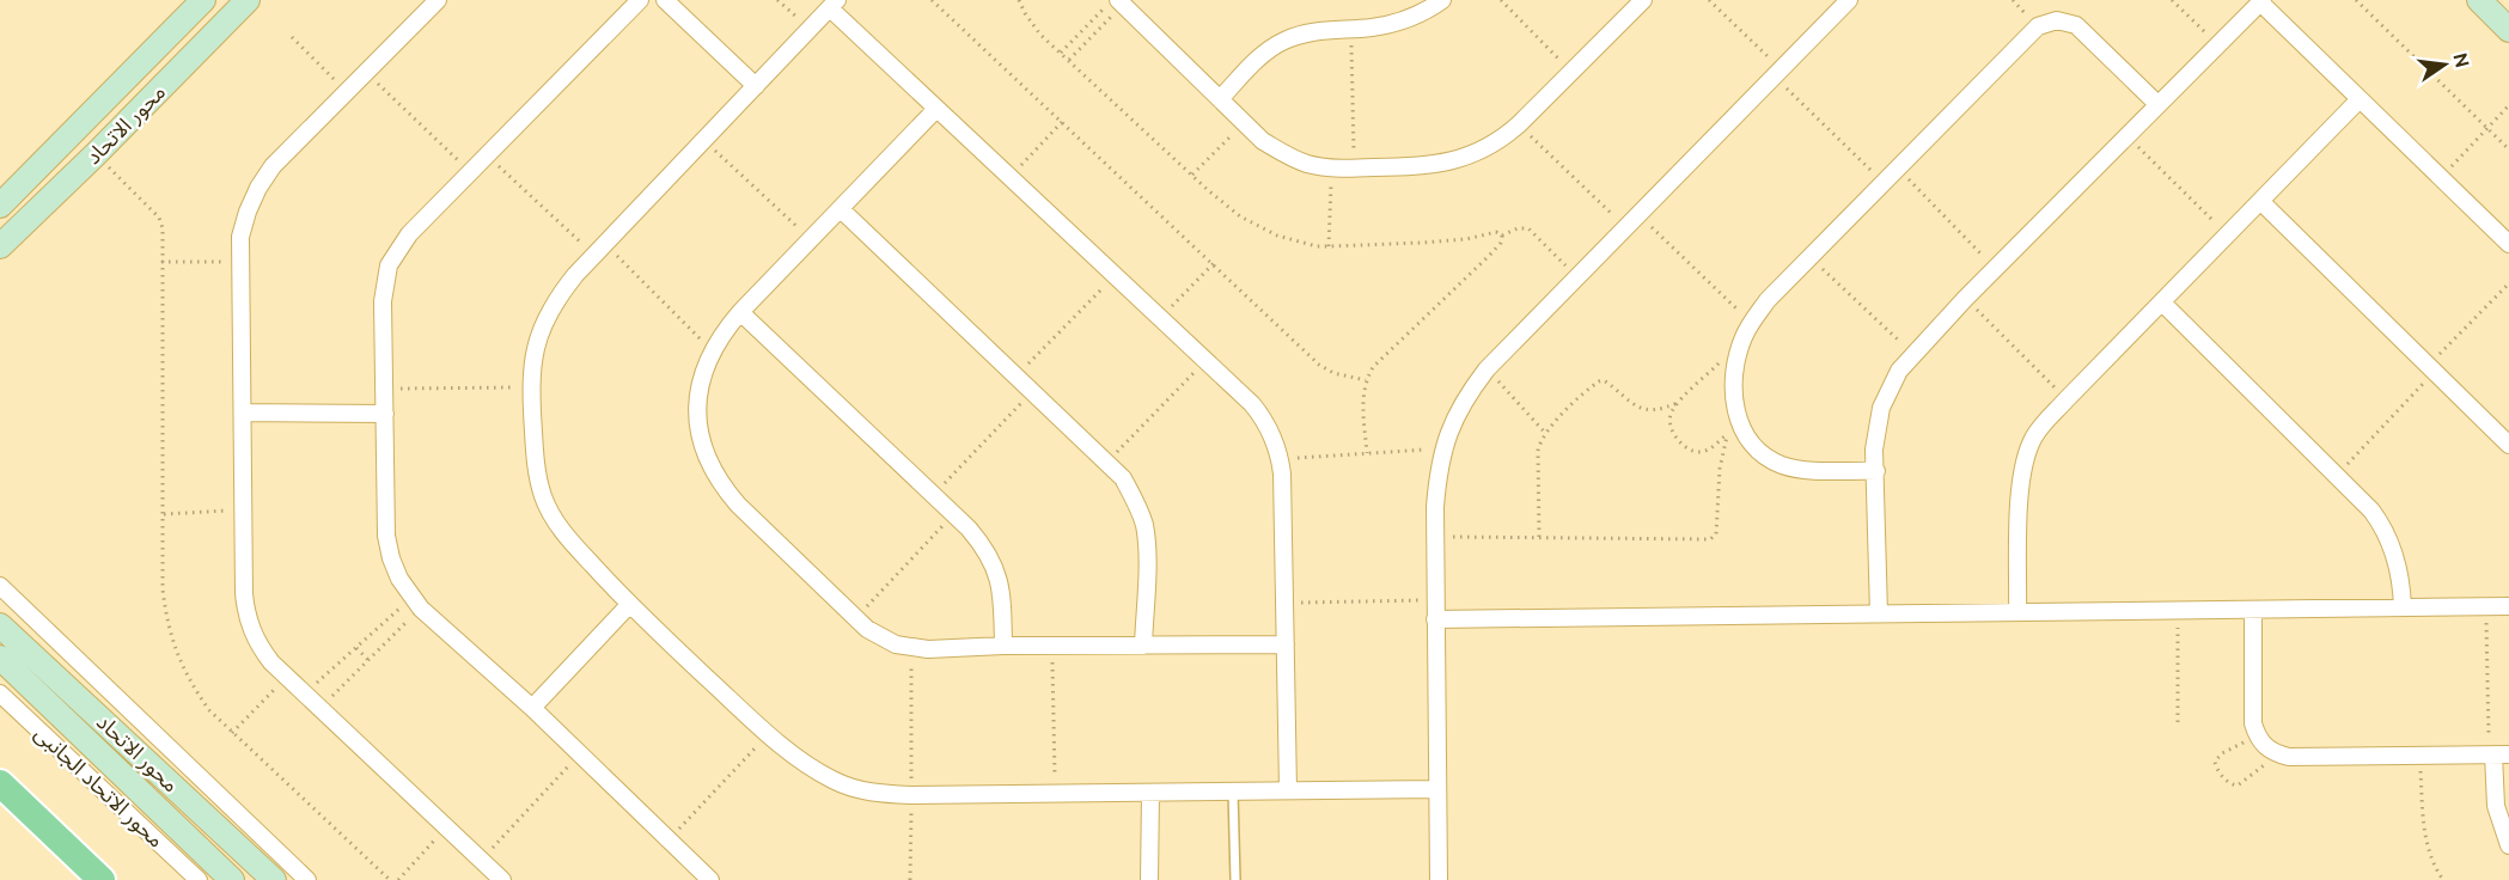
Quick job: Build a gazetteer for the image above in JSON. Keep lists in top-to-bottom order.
{
  "streets": {
    "street": ["محور الاتحاد", "محور الاتحاد الجانبى"]
  },
  "north": "right"
}
